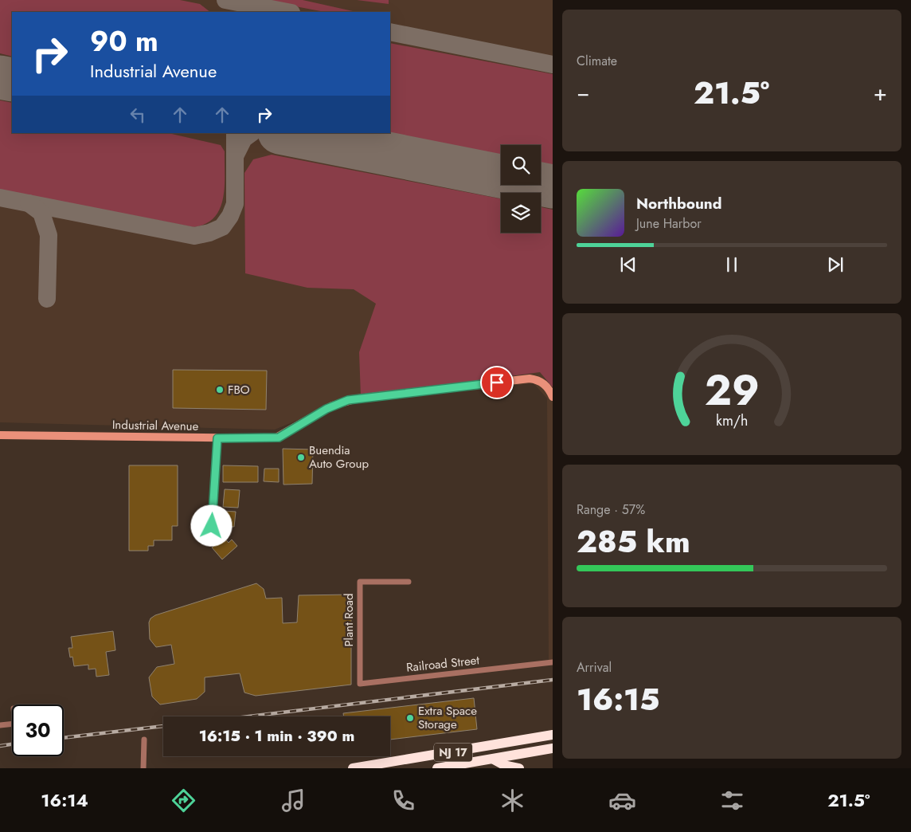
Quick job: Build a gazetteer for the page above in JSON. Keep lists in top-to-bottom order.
{
  "streets": {
    "highway": ["NJ 17"],
    "street": ["Industrial Avenue", "Plant Road", "Railroad Street"]
  },
  "crossings": [
    ["Plant Road", "Railroad Street"]
  ],
  "places": ["FBO", "Buendia Auto Group", "Extra Space Storage"],
  "page": {
    "tile": [
      "Climate",
      ["Range · 57%", "285 km"],
      ["Arrival", "16:15"]
    ],
    "turn": ["90 m", "Industrial Avenue"],
    "heat": ["−", "21.5°", "+"],
    "song": ["Northbound", "June Harbor"],
    "limit": "30",
    "trip": "16:15 · 1 min · 390 m",
    "tabs": ["16:14", "21.5°"],
    "gauge": ["29", "km/h"]
  }
}
